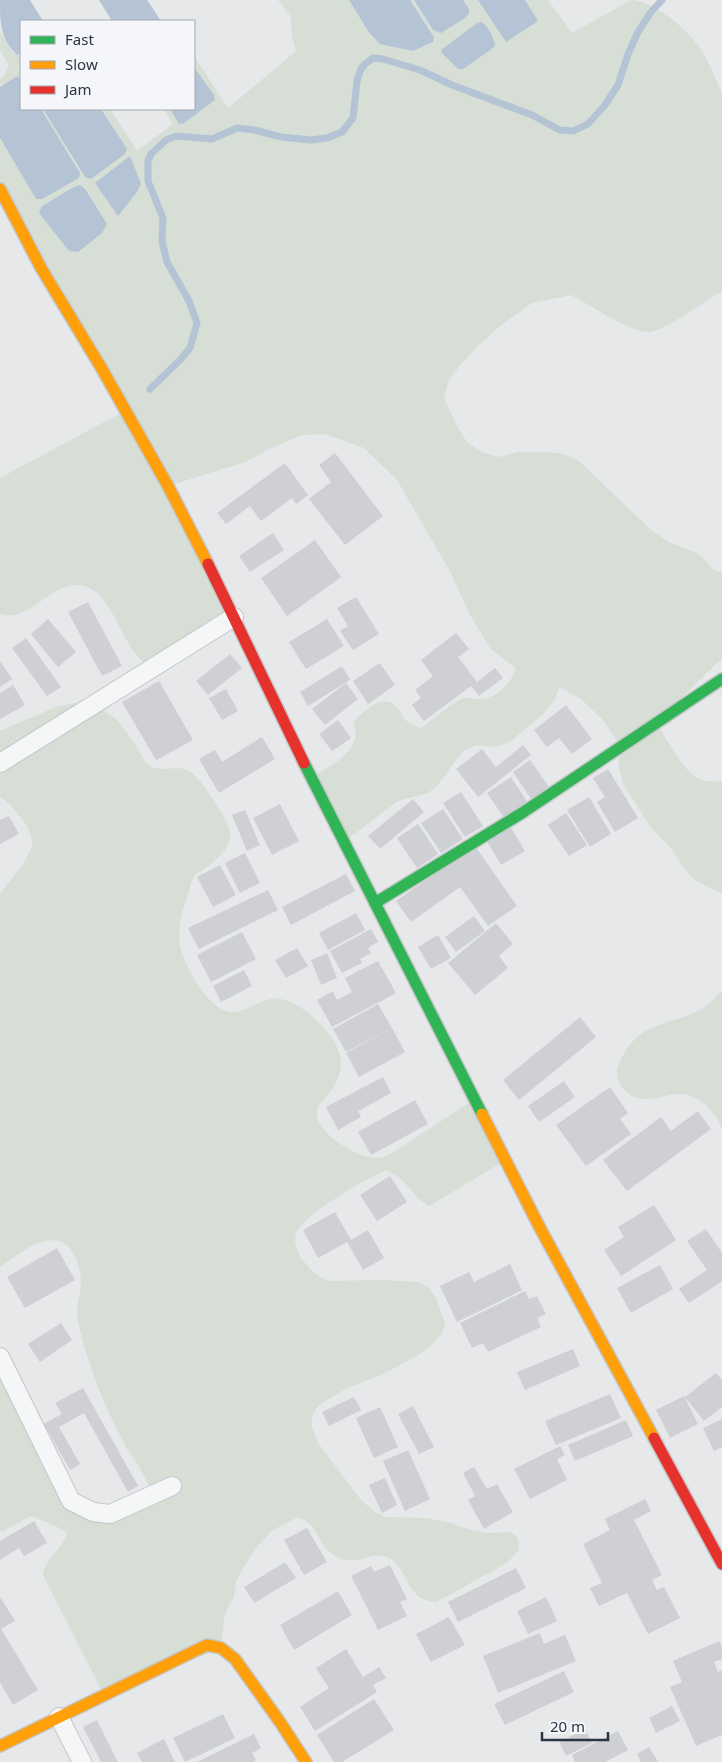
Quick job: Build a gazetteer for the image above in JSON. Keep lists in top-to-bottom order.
{
  "legend": ["Fast", "Slow", "Jam"],
  "scale_bar": "20 m"
}
